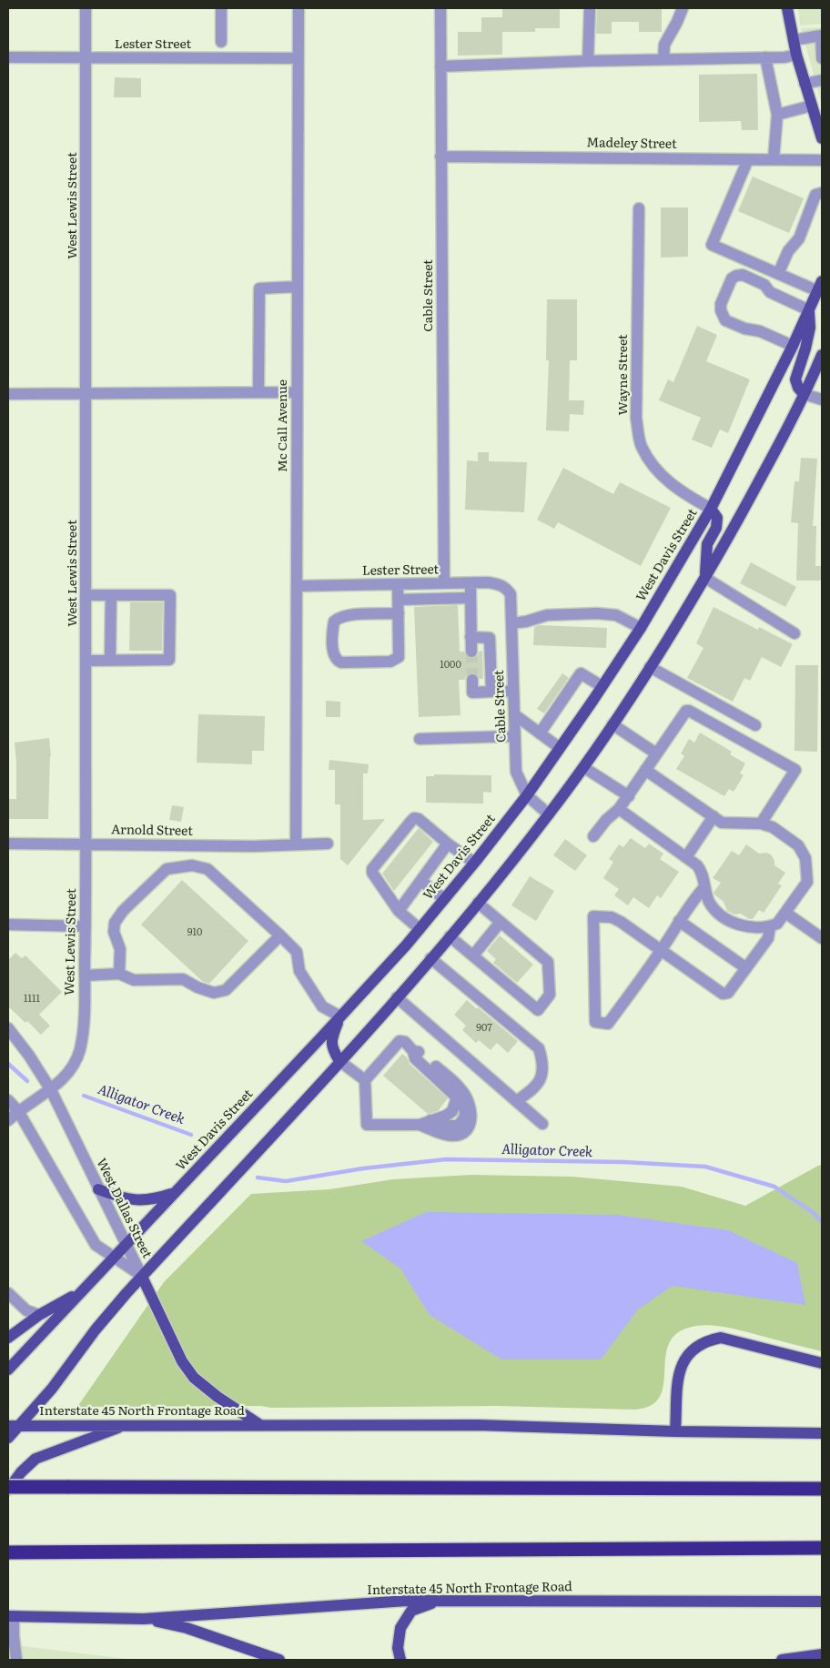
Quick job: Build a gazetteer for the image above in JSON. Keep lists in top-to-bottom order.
{
  "streets": {
    "main road": ["West Davis Street", "Interstate 45 North Frontage Road"],
    "street": [
      "Lester Street",
      "Madeley Street",
      "West Lewis Street",
      "Cable Street",
      "Wayne Street",
      "Mc Call Avenue",
      "Arnold Street",
      "West Dallas Street"
    ]
  },
  "crossings": [
    ["Lester Street", "West Lewis Street"],
    ["Lester Street", "Cable Street"],
    ["Lester Street", "Mc Call Avenue"],
    ["Madeley Street", "Cable Street"],
    ["West Lewis Street", "Arnold Street"],
    ["West Lewis Street", "West Dallas Street"],
    ["Cable Street", "West Davis Street"],
    ["Wayne Street", "West Davis Street"],
    ["Mc Call Avenue", "Arnold Street"],
    ["West Davis Street", "West Dallas Street"]
  ],
  "water": ["Alligator Creek"],
  "house_numbers": [
    "1000",
    "910",
    "1111",
    "907"
  ]
}
